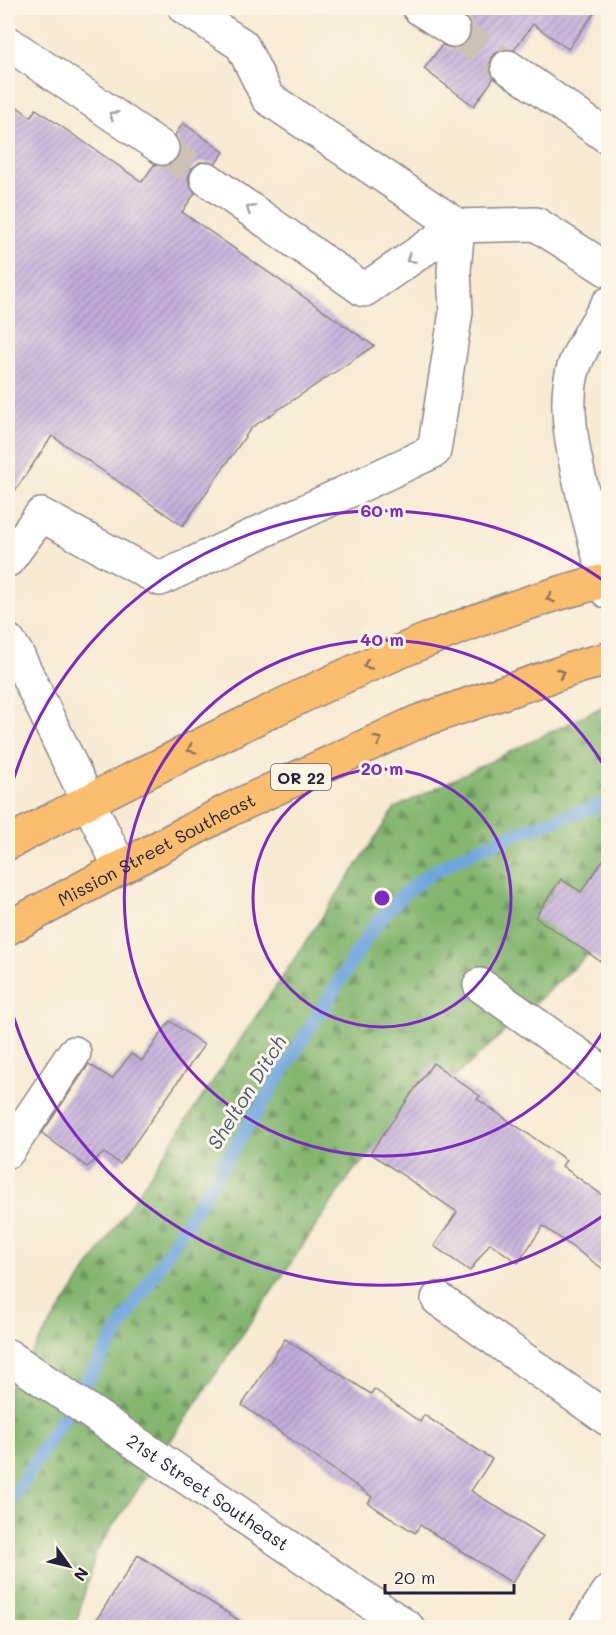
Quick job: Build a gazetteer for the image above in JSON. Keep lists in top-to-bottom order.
{
  "streets": {
    "highway": ["OR 22", "Mission Street Southeast"],
    "street": ["21st Street Southeast"]
  },
  "water": ["Shelton Ditch"],
  "scale_bar": "20 m",
  "north": "bottom right",
  "rings": ["60 m", "40 m", "20 m"]
}
